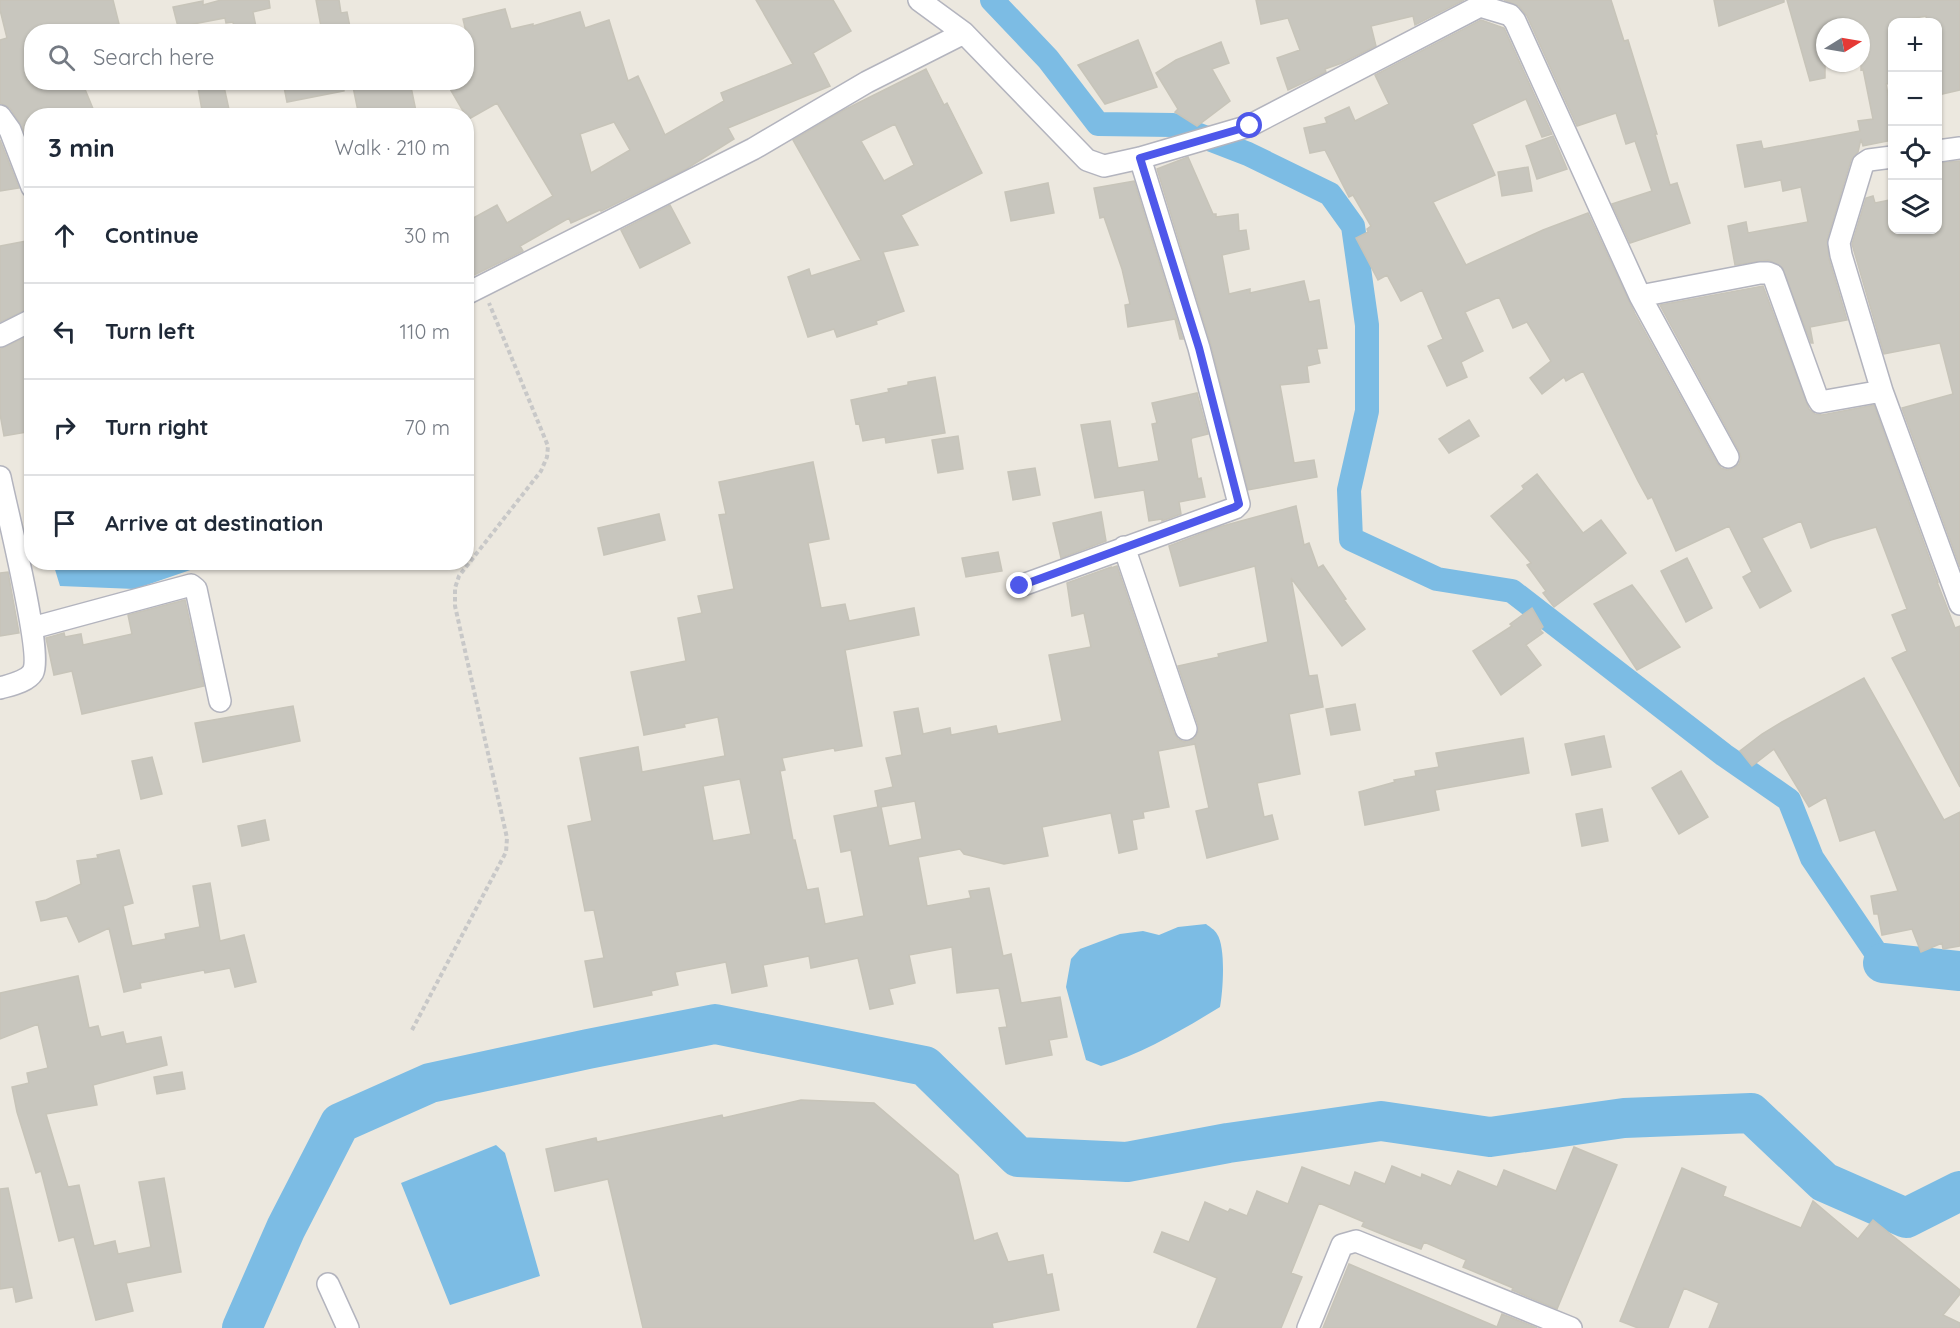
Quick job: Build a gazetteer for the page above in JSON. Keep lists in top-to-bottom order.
{
  "north": "right",
  "page": {
    "map_buttons": ["+", "−"],
    "search": "Search here",
    "heading": ["3 min", "Walk · 210 m"],
    "list": [
      ["Continue", "30 m"],
      ["Turn left", "110 m"],
      ["Turn right", "70 m"],
      "Arrive at destination"
    ]
  }
}
